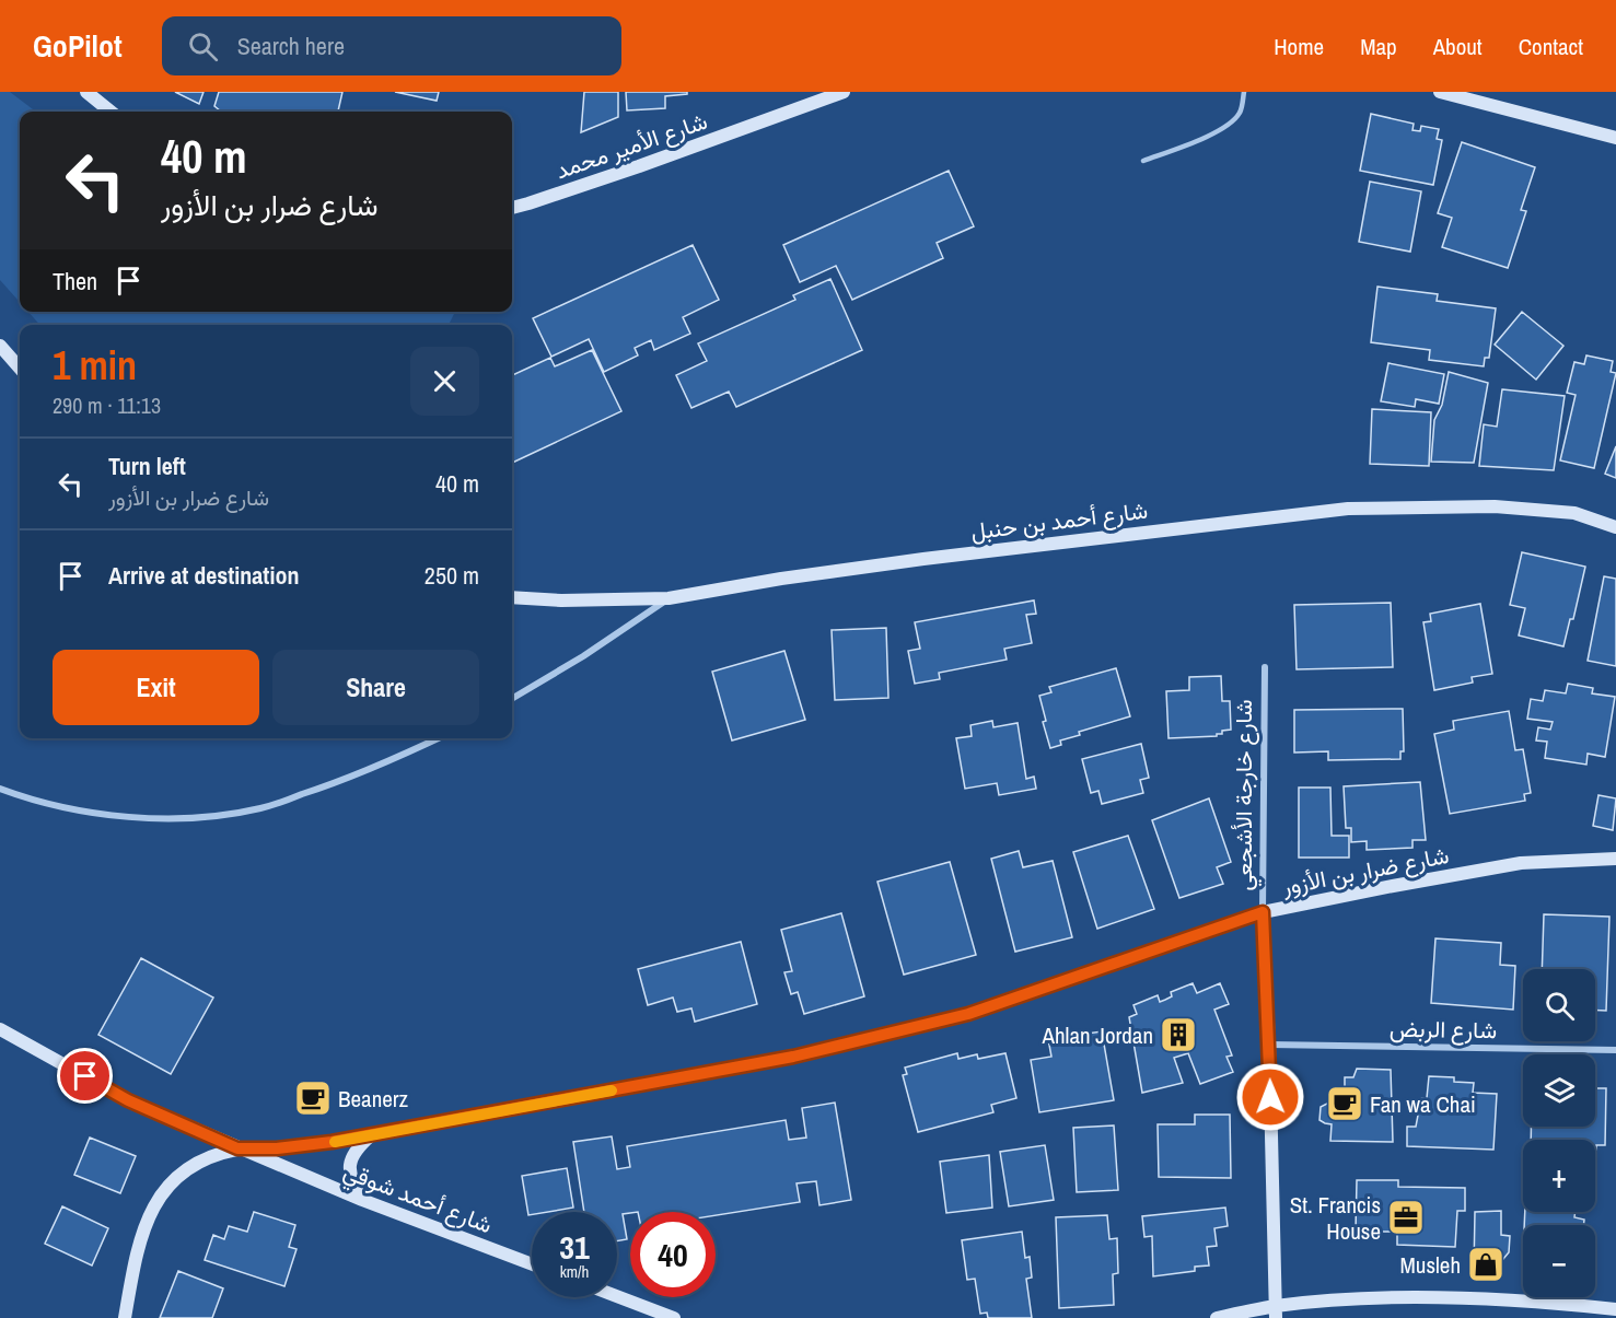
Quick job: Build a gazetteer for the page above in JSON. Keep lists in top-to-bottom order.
{
  "streets": {
    "street": [
      "شارع الأمير محمد",
      "شارع أحمد بن حنبل",
      "شارع خارجة الأشجعي",
      "شارع ضرار بن الأزور",
      "شارع الربض",
      "شارع أحمد شوقي"
    ]
  },
  "crossings": [
    ["شارع خارجة الأشجعي", "شارع ضرار بن الأزور"],
    ["شارع خارجة الأشجعي", "شارع الربض"],
    ["شارع ضرار بن الأزور", "شارع أحمد شوقي"]
  ],
  "places": {
    "building": ["Ahlan Jordan"],
    "cafe": ["Beanerz", "Fan wa Chai"],
    "office": ["St. Francis House"],
    "shop": ["Musleh"]
  },
  "page": {
    "header": "GoPilot",
    "search": "Search here",
    "nav": [
      "Home",
      "Map",
      "About",
      "Contact"
    ],
    "turn": ["40 m", "شارع ضرار بن الأزور"],
    "then": "Then",
    "heading": ["1 min", "290 m · 11:13"],
    "list": [
      {
        "name": "Turn left",
        "note": "شارع ضرار بن الأزور",
        "value": "40 m"
      },
      {
        "name": "Arrive at destination",
        "value": "250 m"
      }
    ],
    "buttons": ["Exit", "Share"],
    "map_buttons": ["+", "−"],
    "speed": "31 km/h",
    "limit": "40"
  }
}
